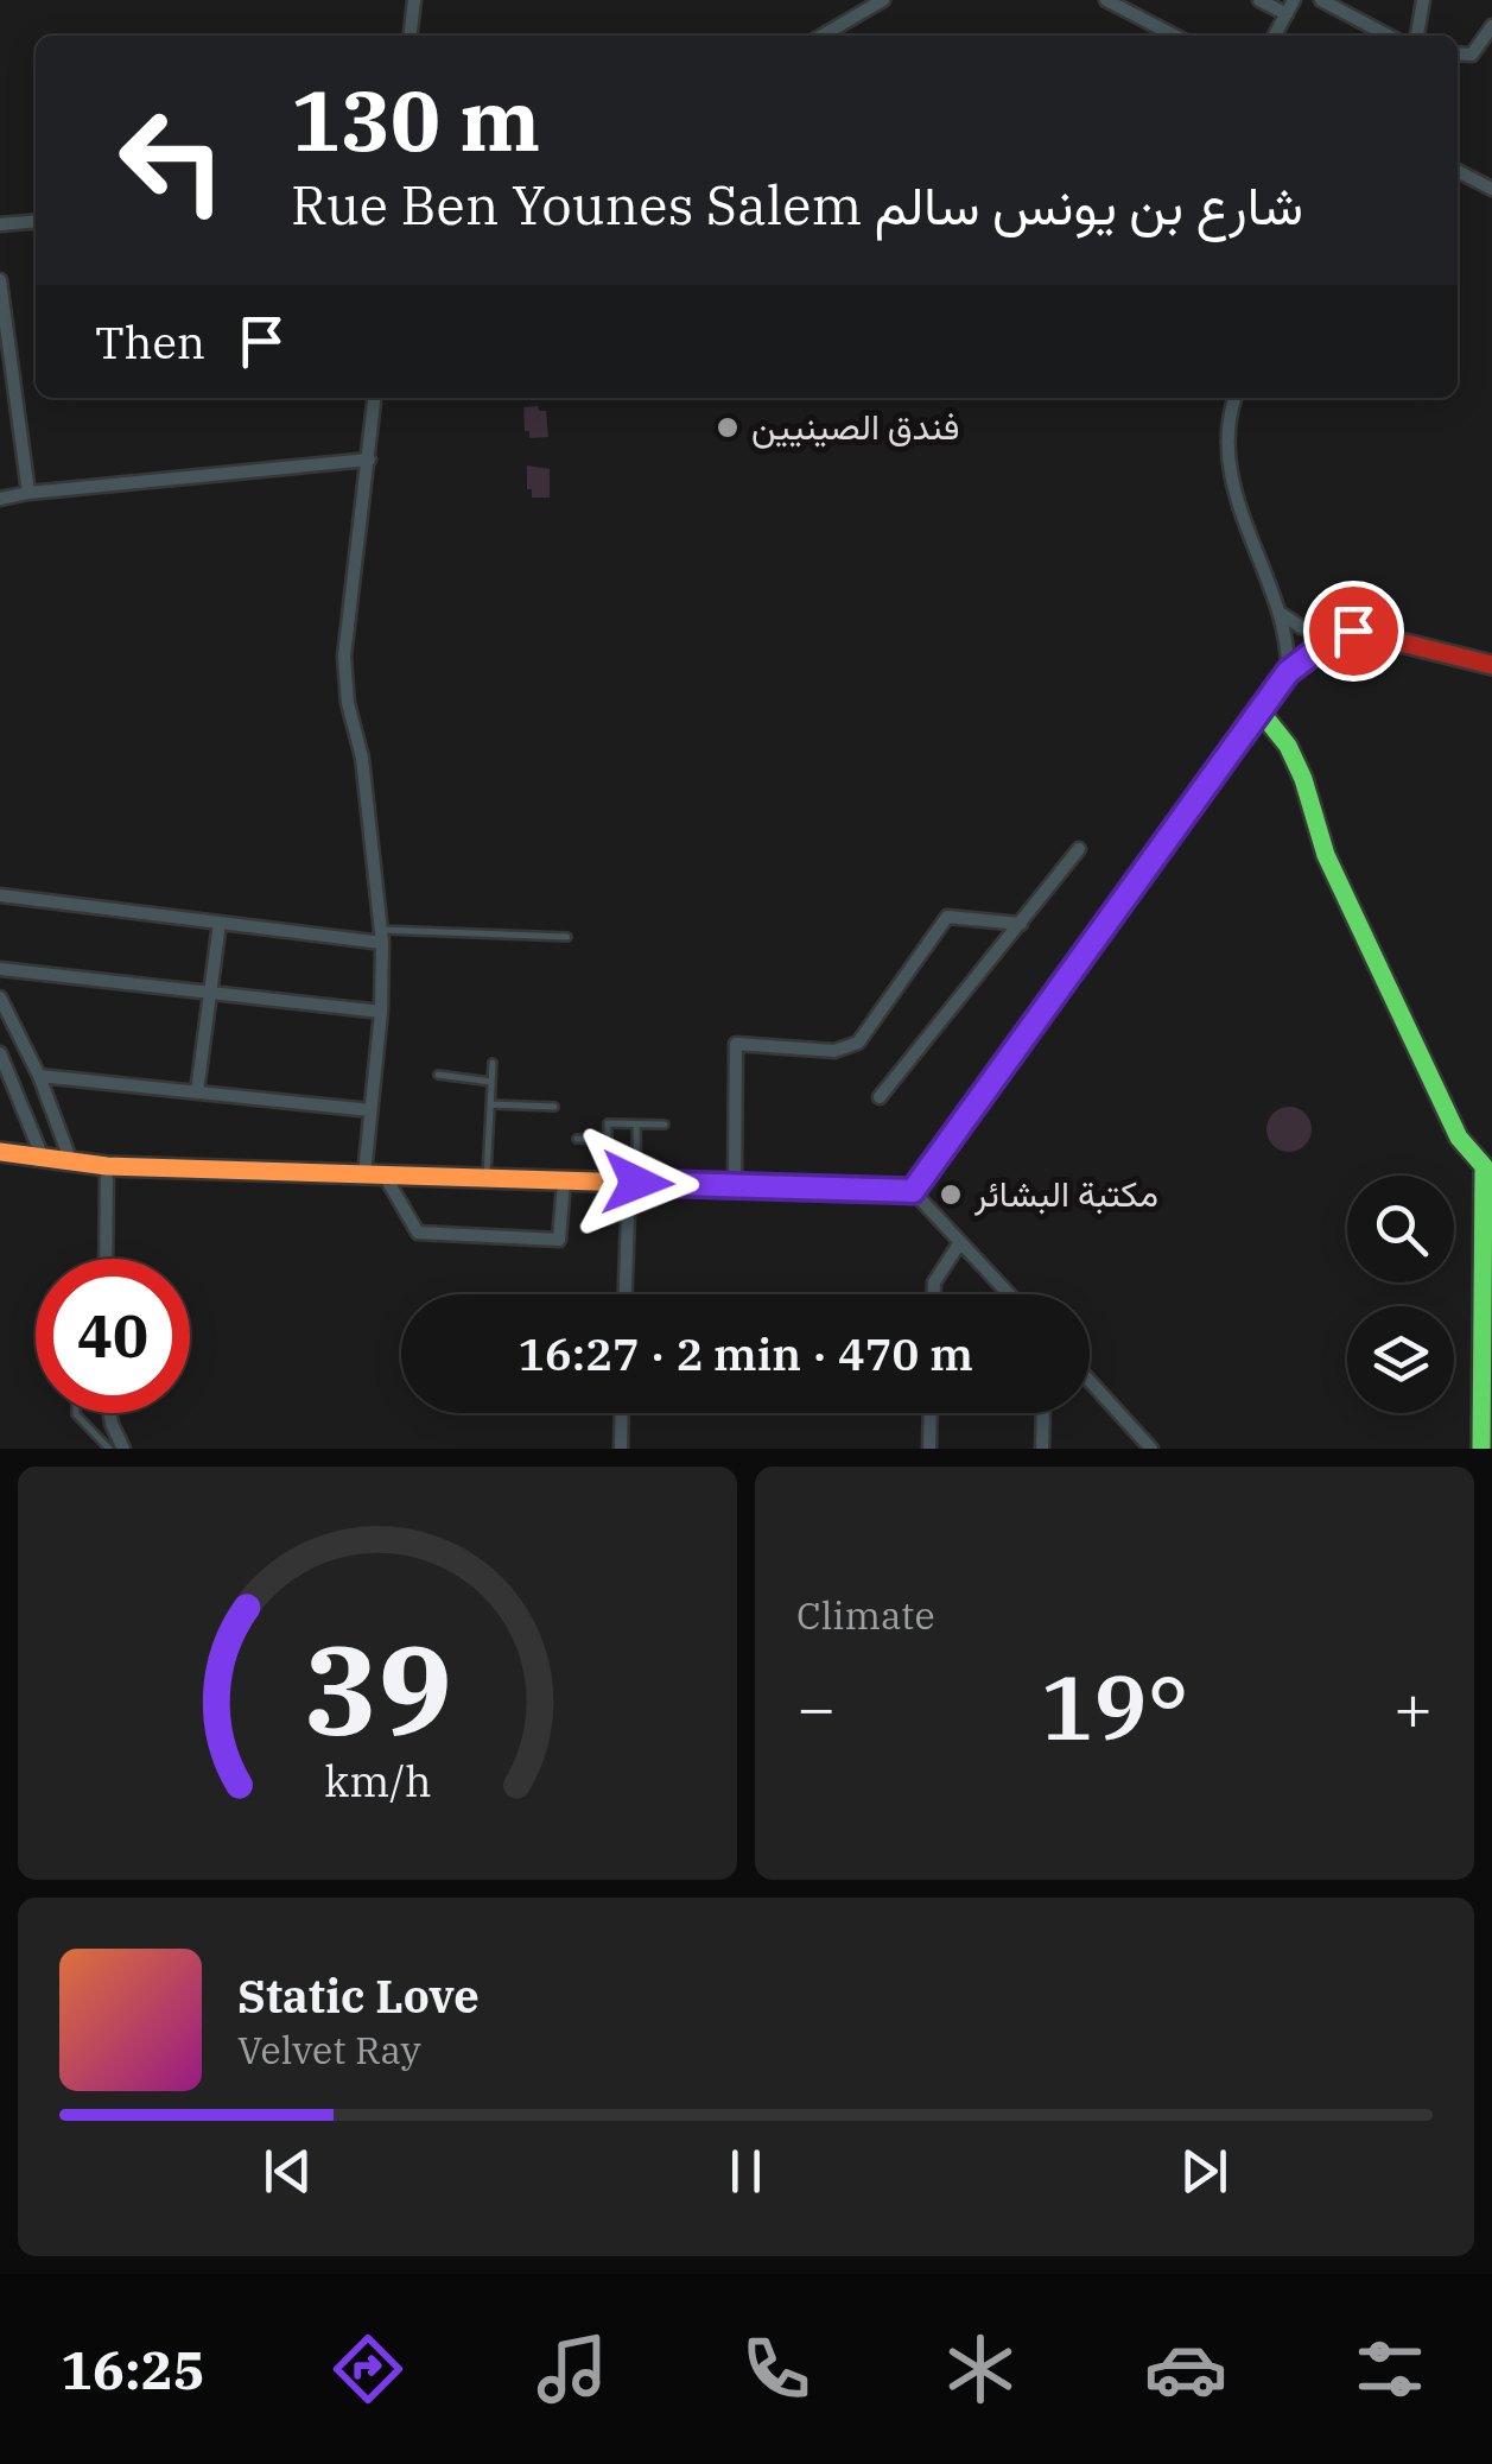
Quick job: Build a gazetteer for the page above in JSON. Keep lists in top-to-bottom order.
{
  "places": ["فندق الصينيين", "مكتبة البشائر"],
  "page": {
    "turn": ["130 m", "Rue Ben Younes Salem شارع بن يونس سالم"],
    "then": "Then",
    "limit": "40",
    "trip": "16:27 · 2 min · 470 m",
    "tile": "Climate",
    "heat": ["−", "19°", "+"],
    "song": ["Static Love", "Velvet Ray"],
    "tabs": "16:25",
    "gauge": ["39", "km/h"]
  }
}
